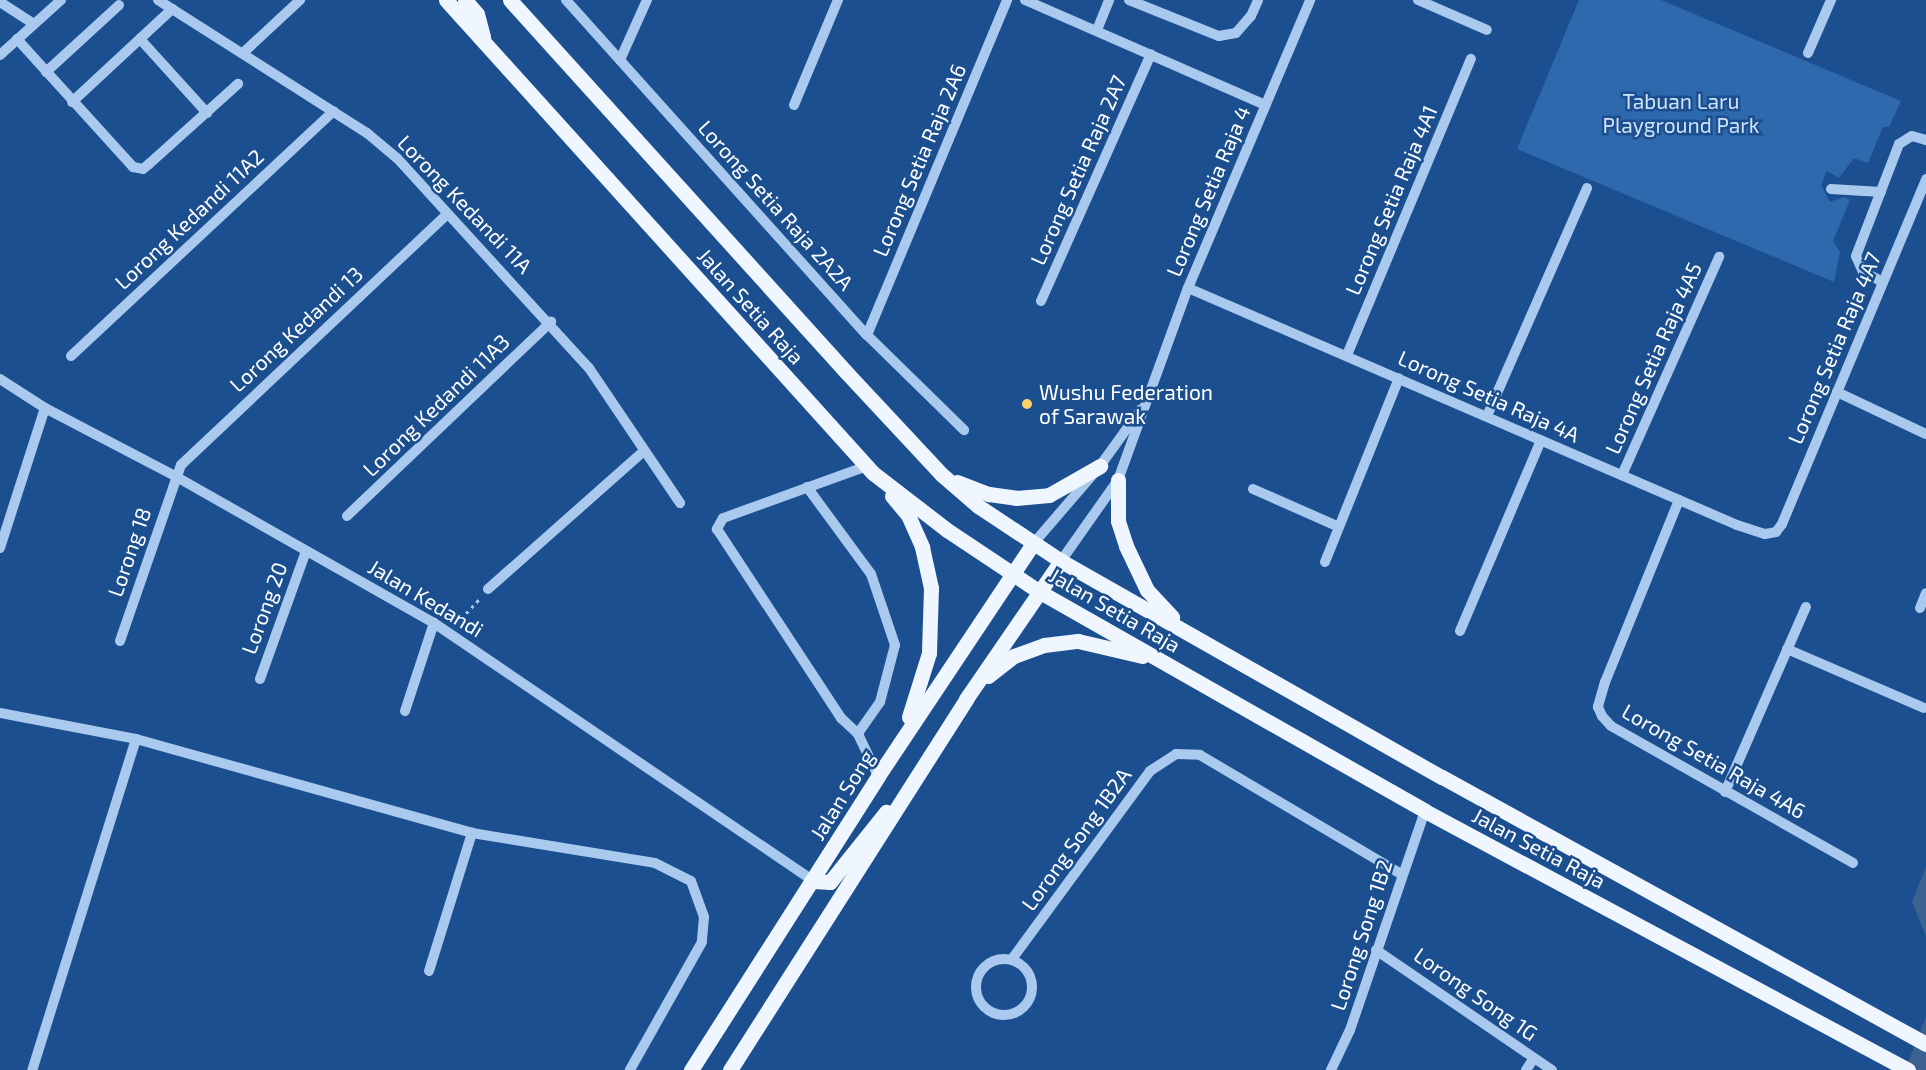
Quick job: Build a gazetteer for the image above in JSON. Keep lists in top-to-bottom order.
{
  "streets": {
    "main road": ["Jalan Setia Raja", "Jalan Song"],
    "street": [
      "Lorong Setia Raja 2A6",
      "Lorong Setia Raja 2A7",
      "Lorong Setia Raja 4",
      "Lorong Setia Raja 4A1",
      "Lorong Kedandi 11A",
      "Lorong Setia Raja 2A2A",
      "Lorong Kedandi 11A2",
      "Lorong Kedandi 13",
      "Lorong Setia Raja 4A7",
      "Lorong Setia Raja 4A5",
      "Lorong Setia Raja 4A",
      "Lorong Kedandi 11A3",
      "Lorong 18",
      "Jalan Kedandi",
      "Lorong 20",
      "Lorong Setia Raja 4A6",
      "Lorong Song 1B2A",
      "Lorong Song 1B2",
      "Lorong Song 1G"
    ]
  },
  "crossings": [
    ["Lorong Setia Raja 2A6", "Lorong Setia Raja 2A2A"],
    ["Lorong Setia Raja 4", "Jalan Setia Raja"],
    ["Lorong Setia Raja 4", "Lorong Setia Raja 4A"],
    ["Lorong Setia Raja 4", "Jalan Song"],
    ["Lorong Setia Raja 4A1", "Lorong Setia Raja 4A"],
    ["Lorong Kedandi 11A", "Lorong Kedandi 11A2"],
    ["Lorong Kedandi 11A", "Lorong Kedandi 13"],
    ["Lorong Kedandi 11A", "Lorong Kedandi 11A3"],
    ["Jalan Setia Raja", "Jalan Song"],
    ["Jalan Setia Raja", "Lorong Song 1B2"],
    ["Lorong Kedandi 13", "Lorong 18"],
    ["Lorong Kedandi 13", "Jalan Kedandi"],
    ["Lorong Setia Raja 4A7", "Lorong Setia Raja 4A"],
    ["Lorong Setia Raja 4A5", "Lorong Setia Raja 4A"],
    ["Lorong Setia Raja 4A", "Lorong Setia Raja 4A6"],
    ["Lorong 18", "Jalan Kedandi"],
    ["Jalan Kedandi", "Lorong 20"],
    ["Jalan Kedandi", "Jalan Song"],
    ["Lorong Song 1B2A", "Lorong Song 1B2"],
    ["Lorong Song 1B2", "Lorong Song 1G"]
  ],
  "parks": ["Tabuan Laru Playground Park"],
  "places": ["Wushu Federation of Sarawak"]
}
